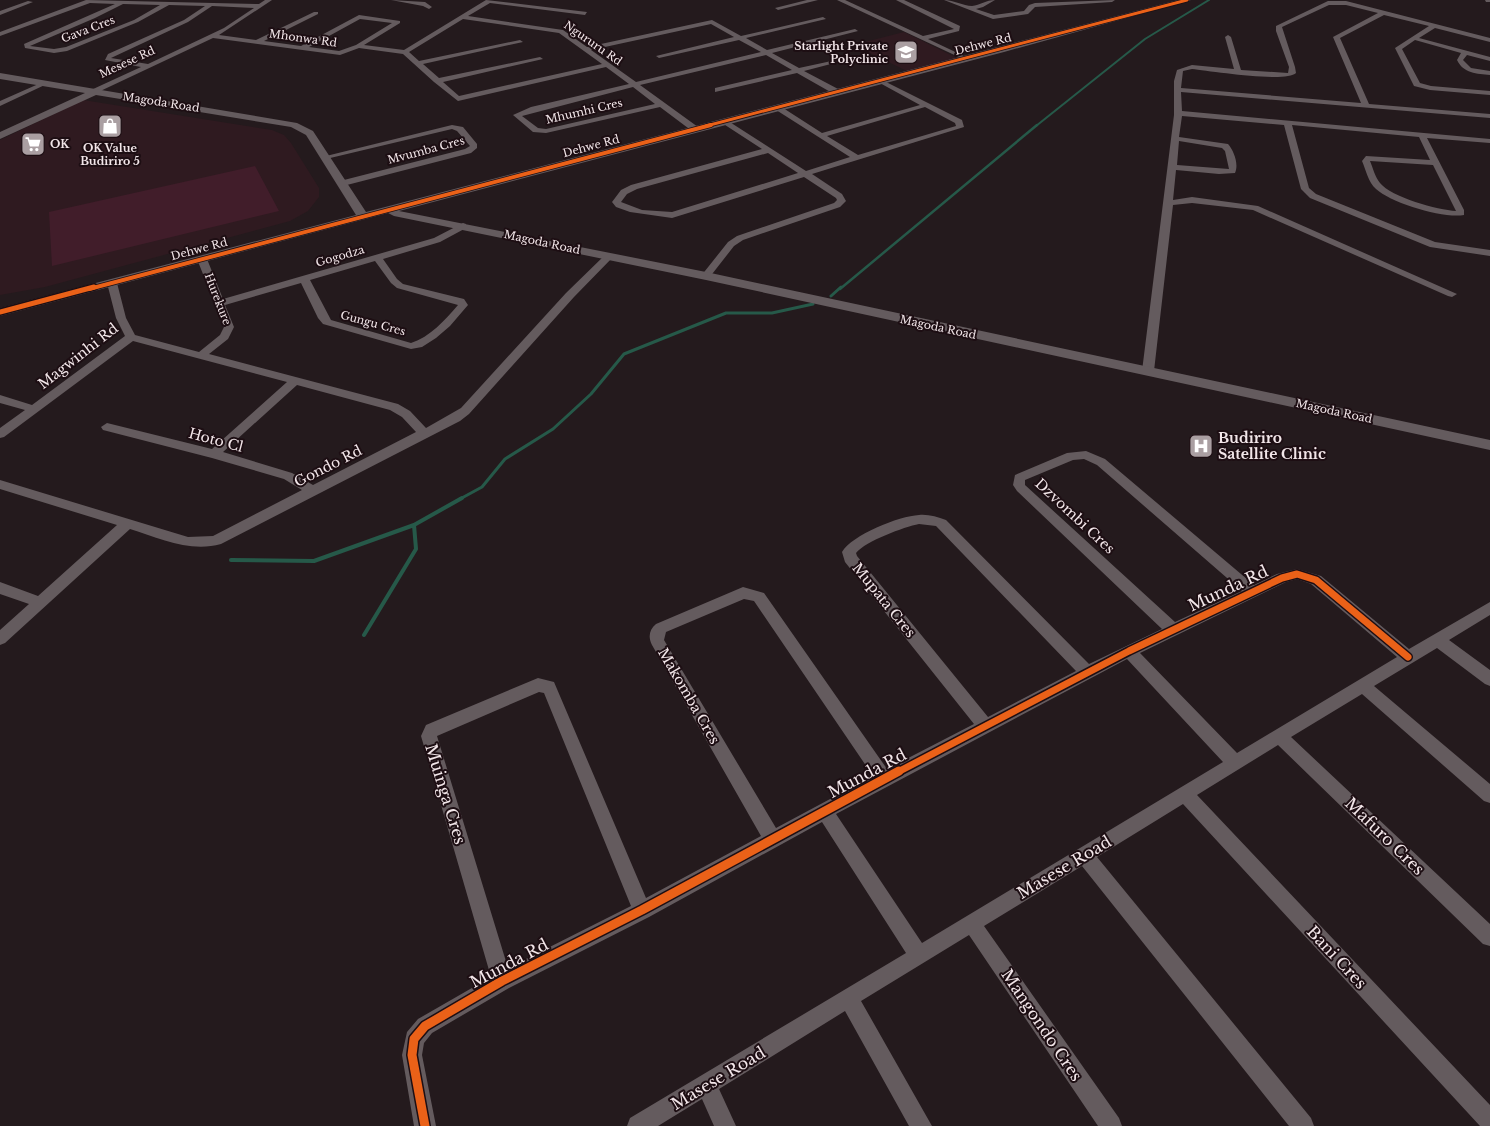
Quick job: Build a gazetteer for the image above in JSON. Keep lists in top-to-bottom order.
{
  "streets": {
    "street": [
      "Gava Cres",
      "Mhonwa Rd",
      "Ngururu Rd",
      "Dehwe Rd",
      "Mesese Rd",
      "Magoda Road",
      "Mhumhi Cres",
      "Mvumba Cres",
      "Gogodza",
      "Hurekure",
      "Gungu Cres",
      "Magwinhi Rd",
      "Hoto Cl",
      "Gondo Rd",
      "Dzvombi Cres",
      "Munda Rd",
      "Mupata Cres",
      "Makomba Cres",
      "Muinga Cres",
      "Mafuro Cres",
      "Masese Road",
      "Bani Cres",
      "Mangondo Cres"
    ]
  },
  "crossings": [
    ["Mhonwa Rd", "Mesese Rd"],
    ["Ngururu Rd", "Dehwe Rd"],
    ["Ngururu Rd", "Mhumhi Cres"],
    ["Dehwe Rd", "Magoda Road"],
    ["Dehwe Rd", "Hurekure"],
    ["Dehwe Rd", "Magwinhi Rd"],
    ["Mesese Rd", "Magoda Road"],
    ["Magoda Road", "Mvumba Cres"],
    ["Magoda Road", "Gogodza"],
    ["Magoda Road", "Gondo Rd"],
    ["Gogodza", "Hurekure"],
    ["Gogodza", "Gungu Cres"],
    ["Hoto Cl", "Gondo Rd"],
    ["Dzvombi Cres", "Munda Rd"],
    ["Munda Rd", "Mupata Cres"],
    ["Munda Rd", "Makomba Cres"],
    ["Munda Rd", "Muinga Cres"],
    ["Munda Rd", "Masese Road"],
    ["Mafuro Cres", "Masese Road"],
    ["Masese Road", "Bani Cres"],
    ["Masese Road", "Mangondo Cres"]
  ],
  "places": {
    "school or university": ["Starlight Private Polyclinic"],
    "shop": ["OK Value Budiriro 5"],
    "supermarket": ["OK"],
    "hospital": ["Budiriro Satellite Clinic"]
  }
}
